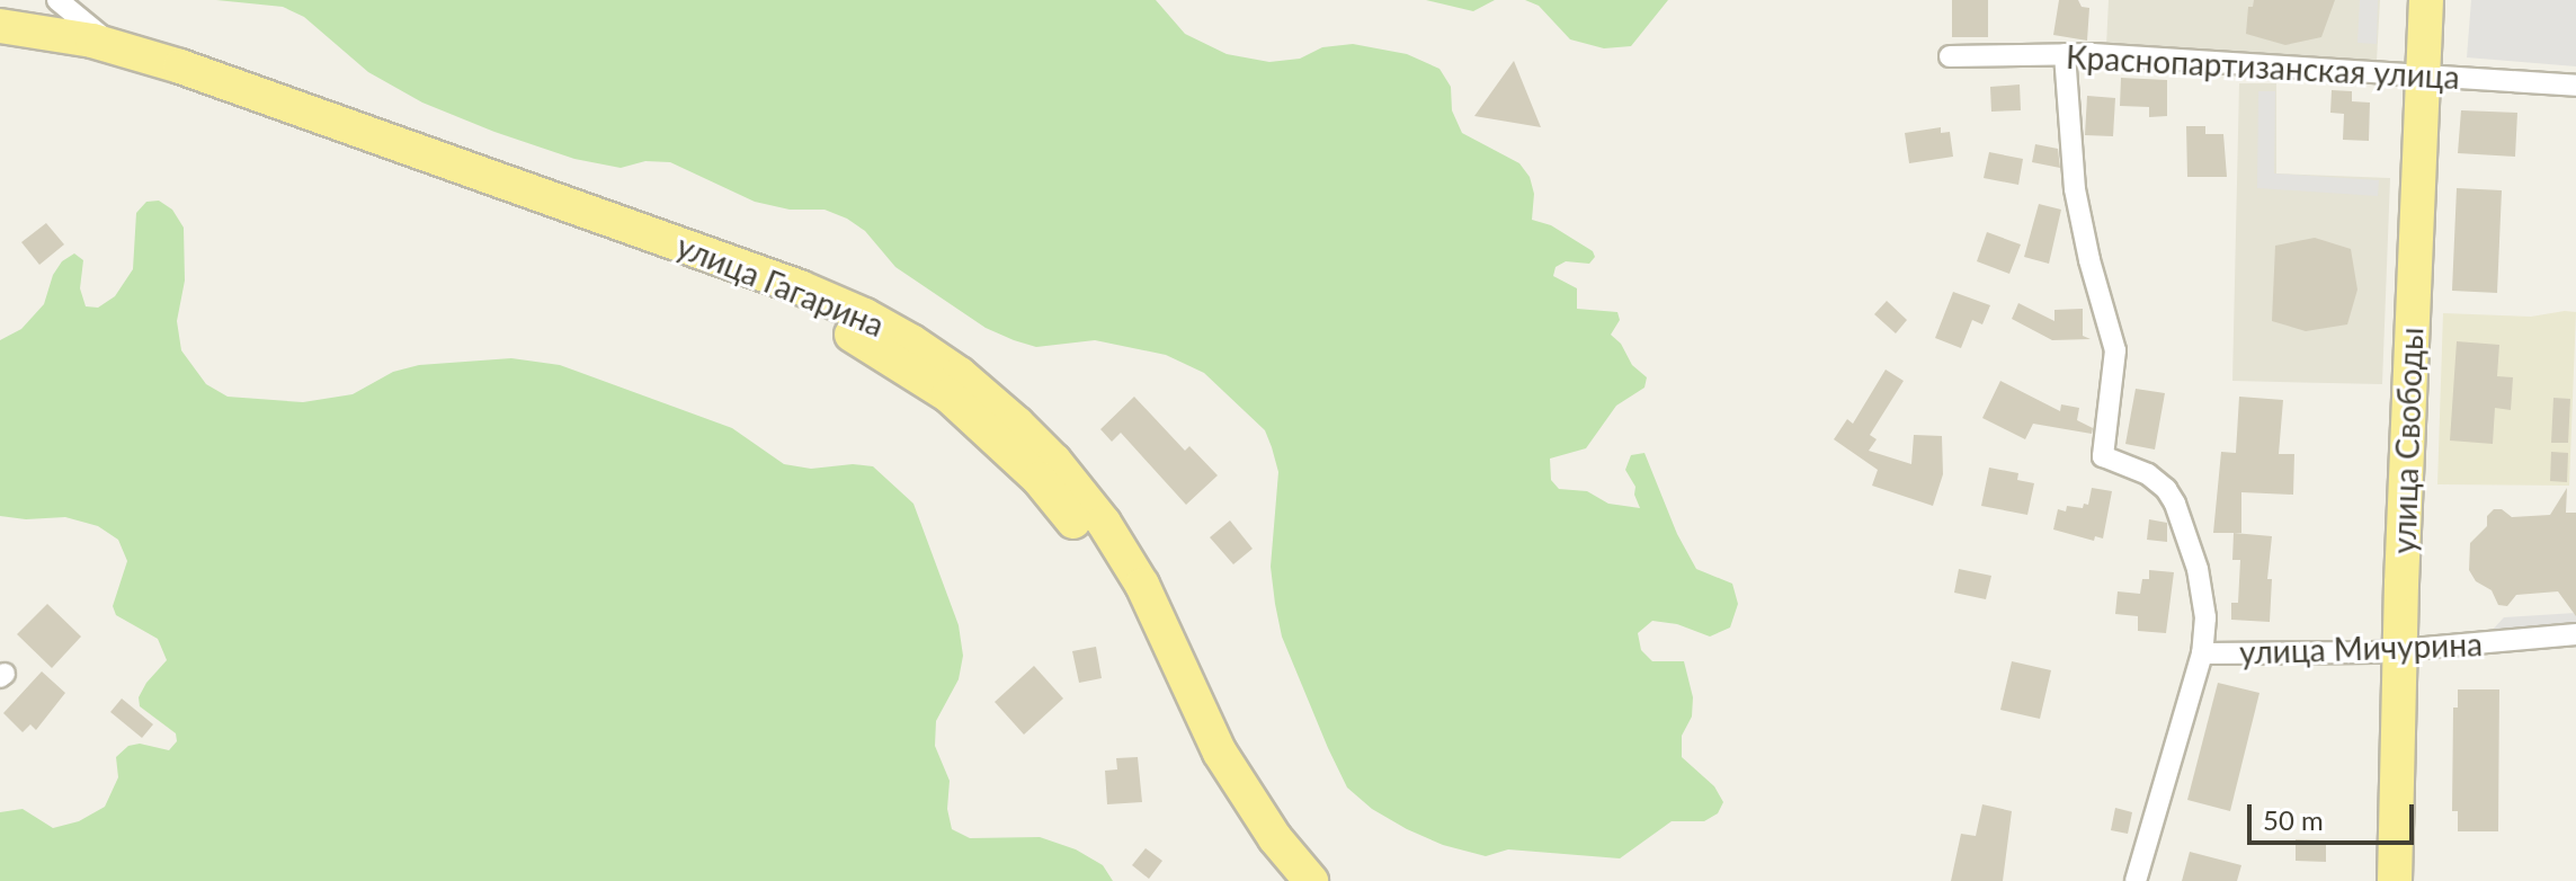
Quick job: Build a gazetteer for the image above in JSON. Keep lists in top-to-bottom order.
{
  "streets": {
    "main road": ["улица Гагарина", "улица Свободы"],
    "street": ["Краснопартизанская улица", "улица Мичурина"]
  },
  "crossings": [
    ["Краснопартизанская улица", "улица Свободы"],
    ["Краснопартизанская улица", "улица Мичурина"],
    ["улица Свободы", "улица Мичурина"]
  ],
  "scale_bar": "50 m"
}
